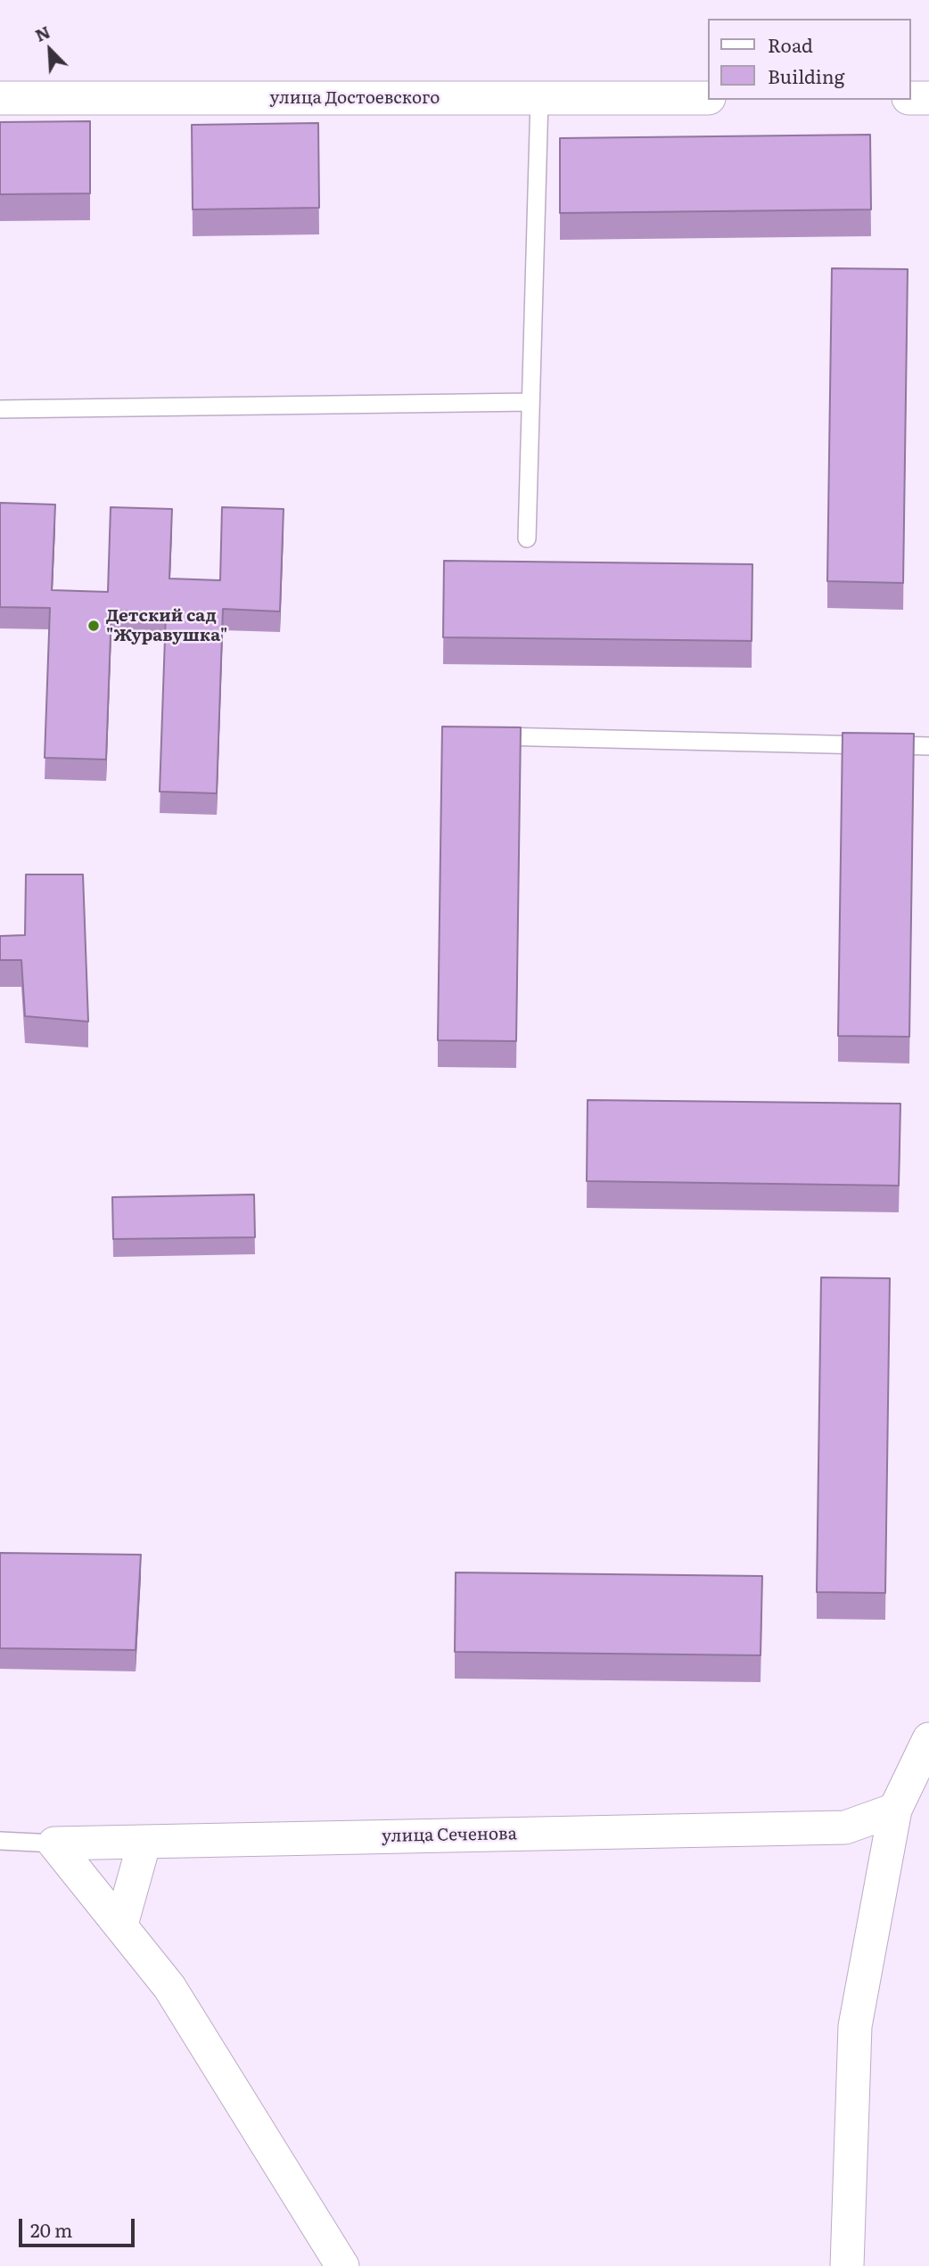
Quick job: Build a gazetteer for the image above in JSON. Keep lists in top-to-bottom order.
{
  "streets": {
    "street": ["улица Достоевского", "улица Сеченова"]
  },
  "places": ["Детский сад \"Журавушка\""],
  "legend": ["Road", "Building"],
  "scale_bar": "20 m",
  "north": "top left"
}
